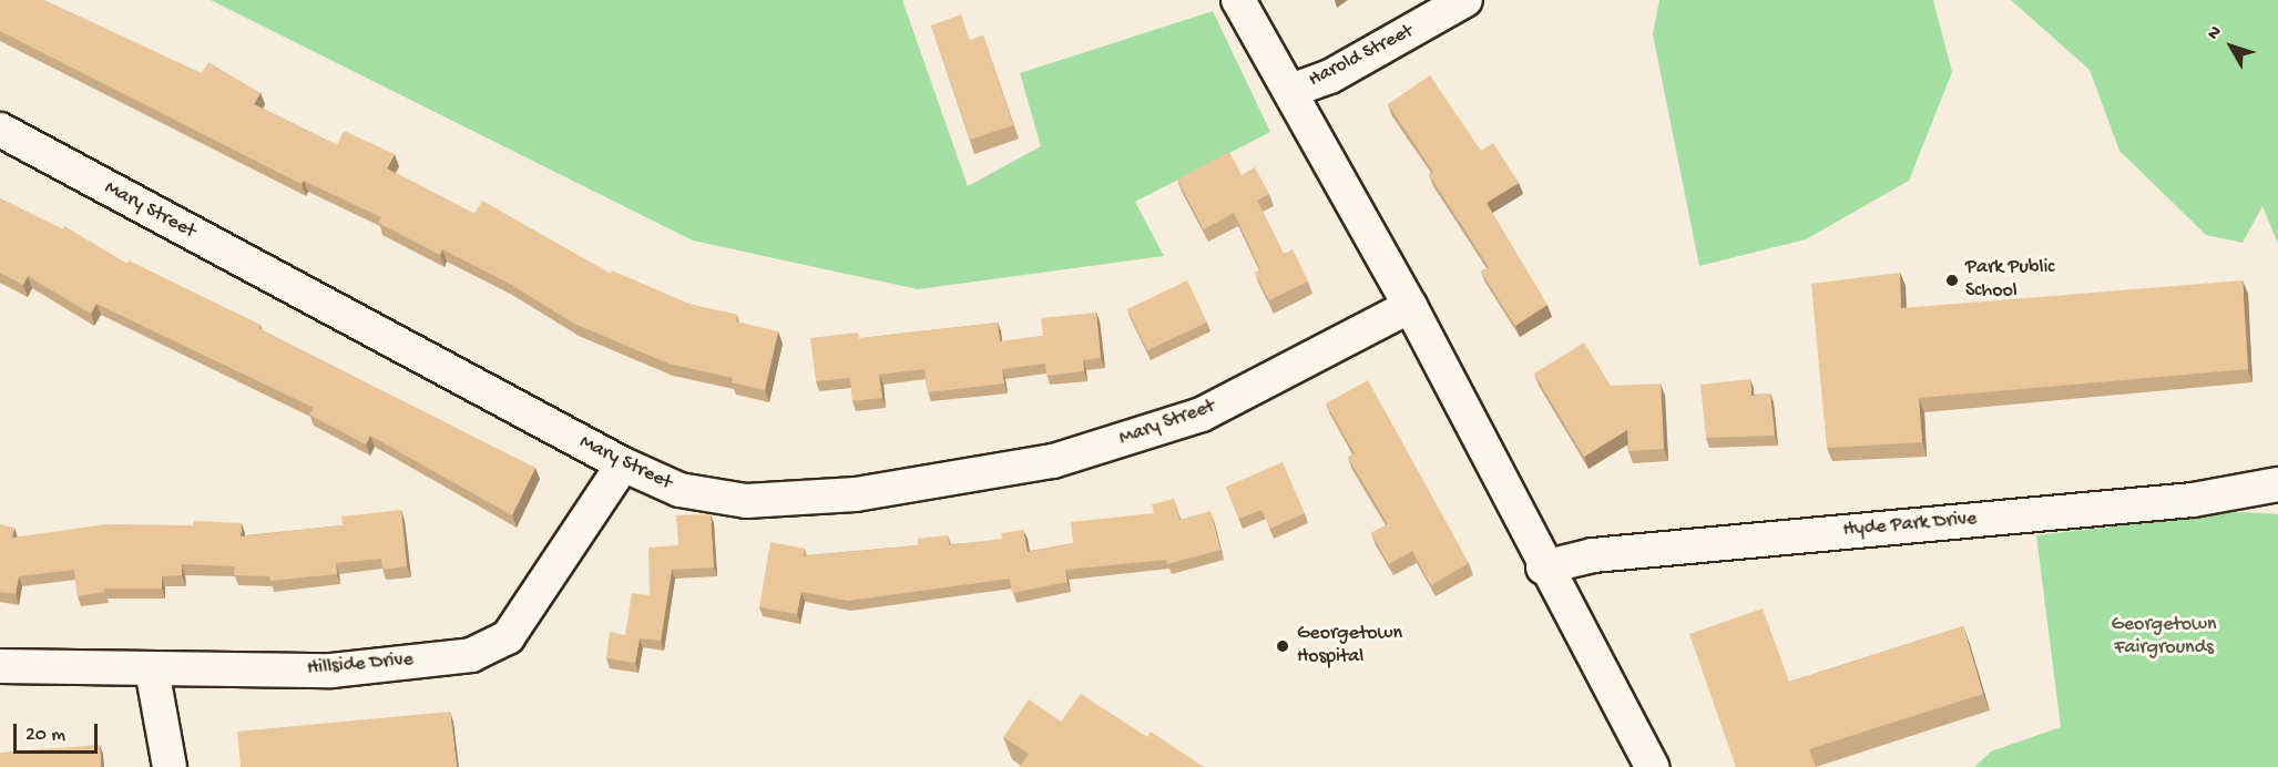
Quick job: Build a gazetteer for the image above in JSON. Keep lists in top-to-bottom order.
{
  "streets": {
    "street": [
      "Harold Street",
      "Mary Street",
      "Hyde Park Drive",
      "Hillside Drive"
    ]
  },
  "crossings": [
    ["Mary Street", "Hillside Drive"]
  ],
  "parks": ["Georgetown Fairgrounds"],
  "places": ["Park Public School", "Georgetown Hospital"],
  "scale_bar": "20 m",
  "north": "top left"
}
